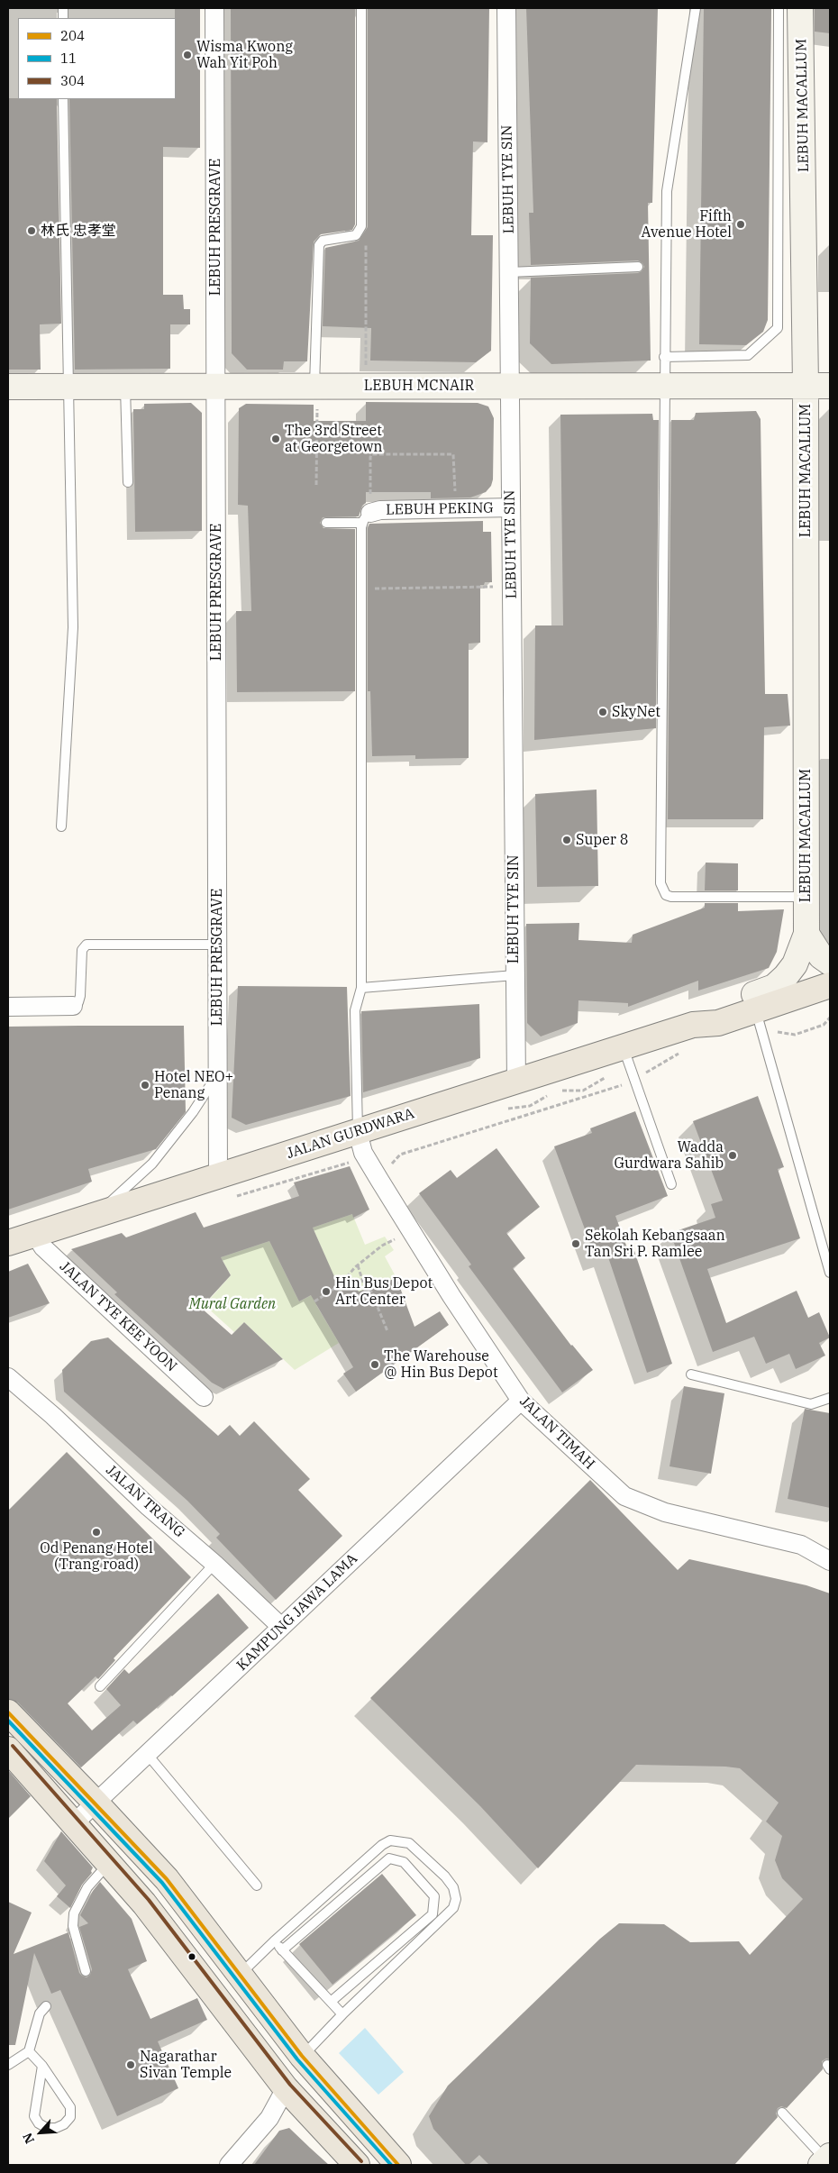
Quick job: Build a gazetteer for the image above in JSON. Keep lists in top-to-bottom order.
{
  "streets": {
    "main road": ["JALAN GURDWARA"],
    "street": [
      "LEBUH MACALLUM",
      "LEBUH TYE SIN",
      "LEBUH PRESGRAVE",
      "LEBUH MCNAIR",
      "LEBUH PEKING",
      "JALAN TYE KEE YOON",
      "JALAN TIMAH",
      "JALAN TRANG",
      "KAMPUNG JAWA LAMA"
    ]
  },
  "crossings": [
    ["LEBUH MACALLUM", "LEBUH MCNAIR"],
    ["LEBUH MACALLUM", "JALAN GURDWARA"],
    ["LEBUH TYE SIN", "LEBUH MCNAIR"],
    ["LEBUH TYE SIN", "LEBUH PEKING"],
    ["LEBUH TYE SIN", "JALAN GURDWARA"],
    ["LEBUH PRESGRAVE", "LEBUH MCNAIR"],
    ["LEBUH PRESGRAVE", "JALAN GURDWARA"],
    ["JALAN GURDWARA", "JALAN TYE KEE YOON"],
    ["JALAN GURDWARA", "JALAN TIMAH"],
    ["JALAN TIMAH", "KAMPUNG JAWA LAMA"],
    ["JALAN TRANG", "KAMPUNG JAWA LAMA"]
  ],
  "parks": ["Mural Garden"],
  "places": [
    "Wisma Kwong Wah Yit Poh",
    "Fifth Avenue Hotel",
    "林氏 忠孝堂",
    "The 3rd Street at Georgetown",
    "SkyNet",
    "Super 8",
    "Hotel NEO+ Penang",
    "Wadda Gurdwara Sahib",
    "Sekolah Kebangsaan Tan Sri P. Ramlee",
    "Hin Bus Depot Art Center",
    "The Warehouse @ Hin Bus Depot",
    "Od Penang Hotel (Trang road)",
    "Nagarathar Sivan Temple"
  ],
  "lines": ["transit line 204", "transit line 11", "transit line 304"],
  "legend": ["204", "11", "304"],
  "north": "bottom left"
}
